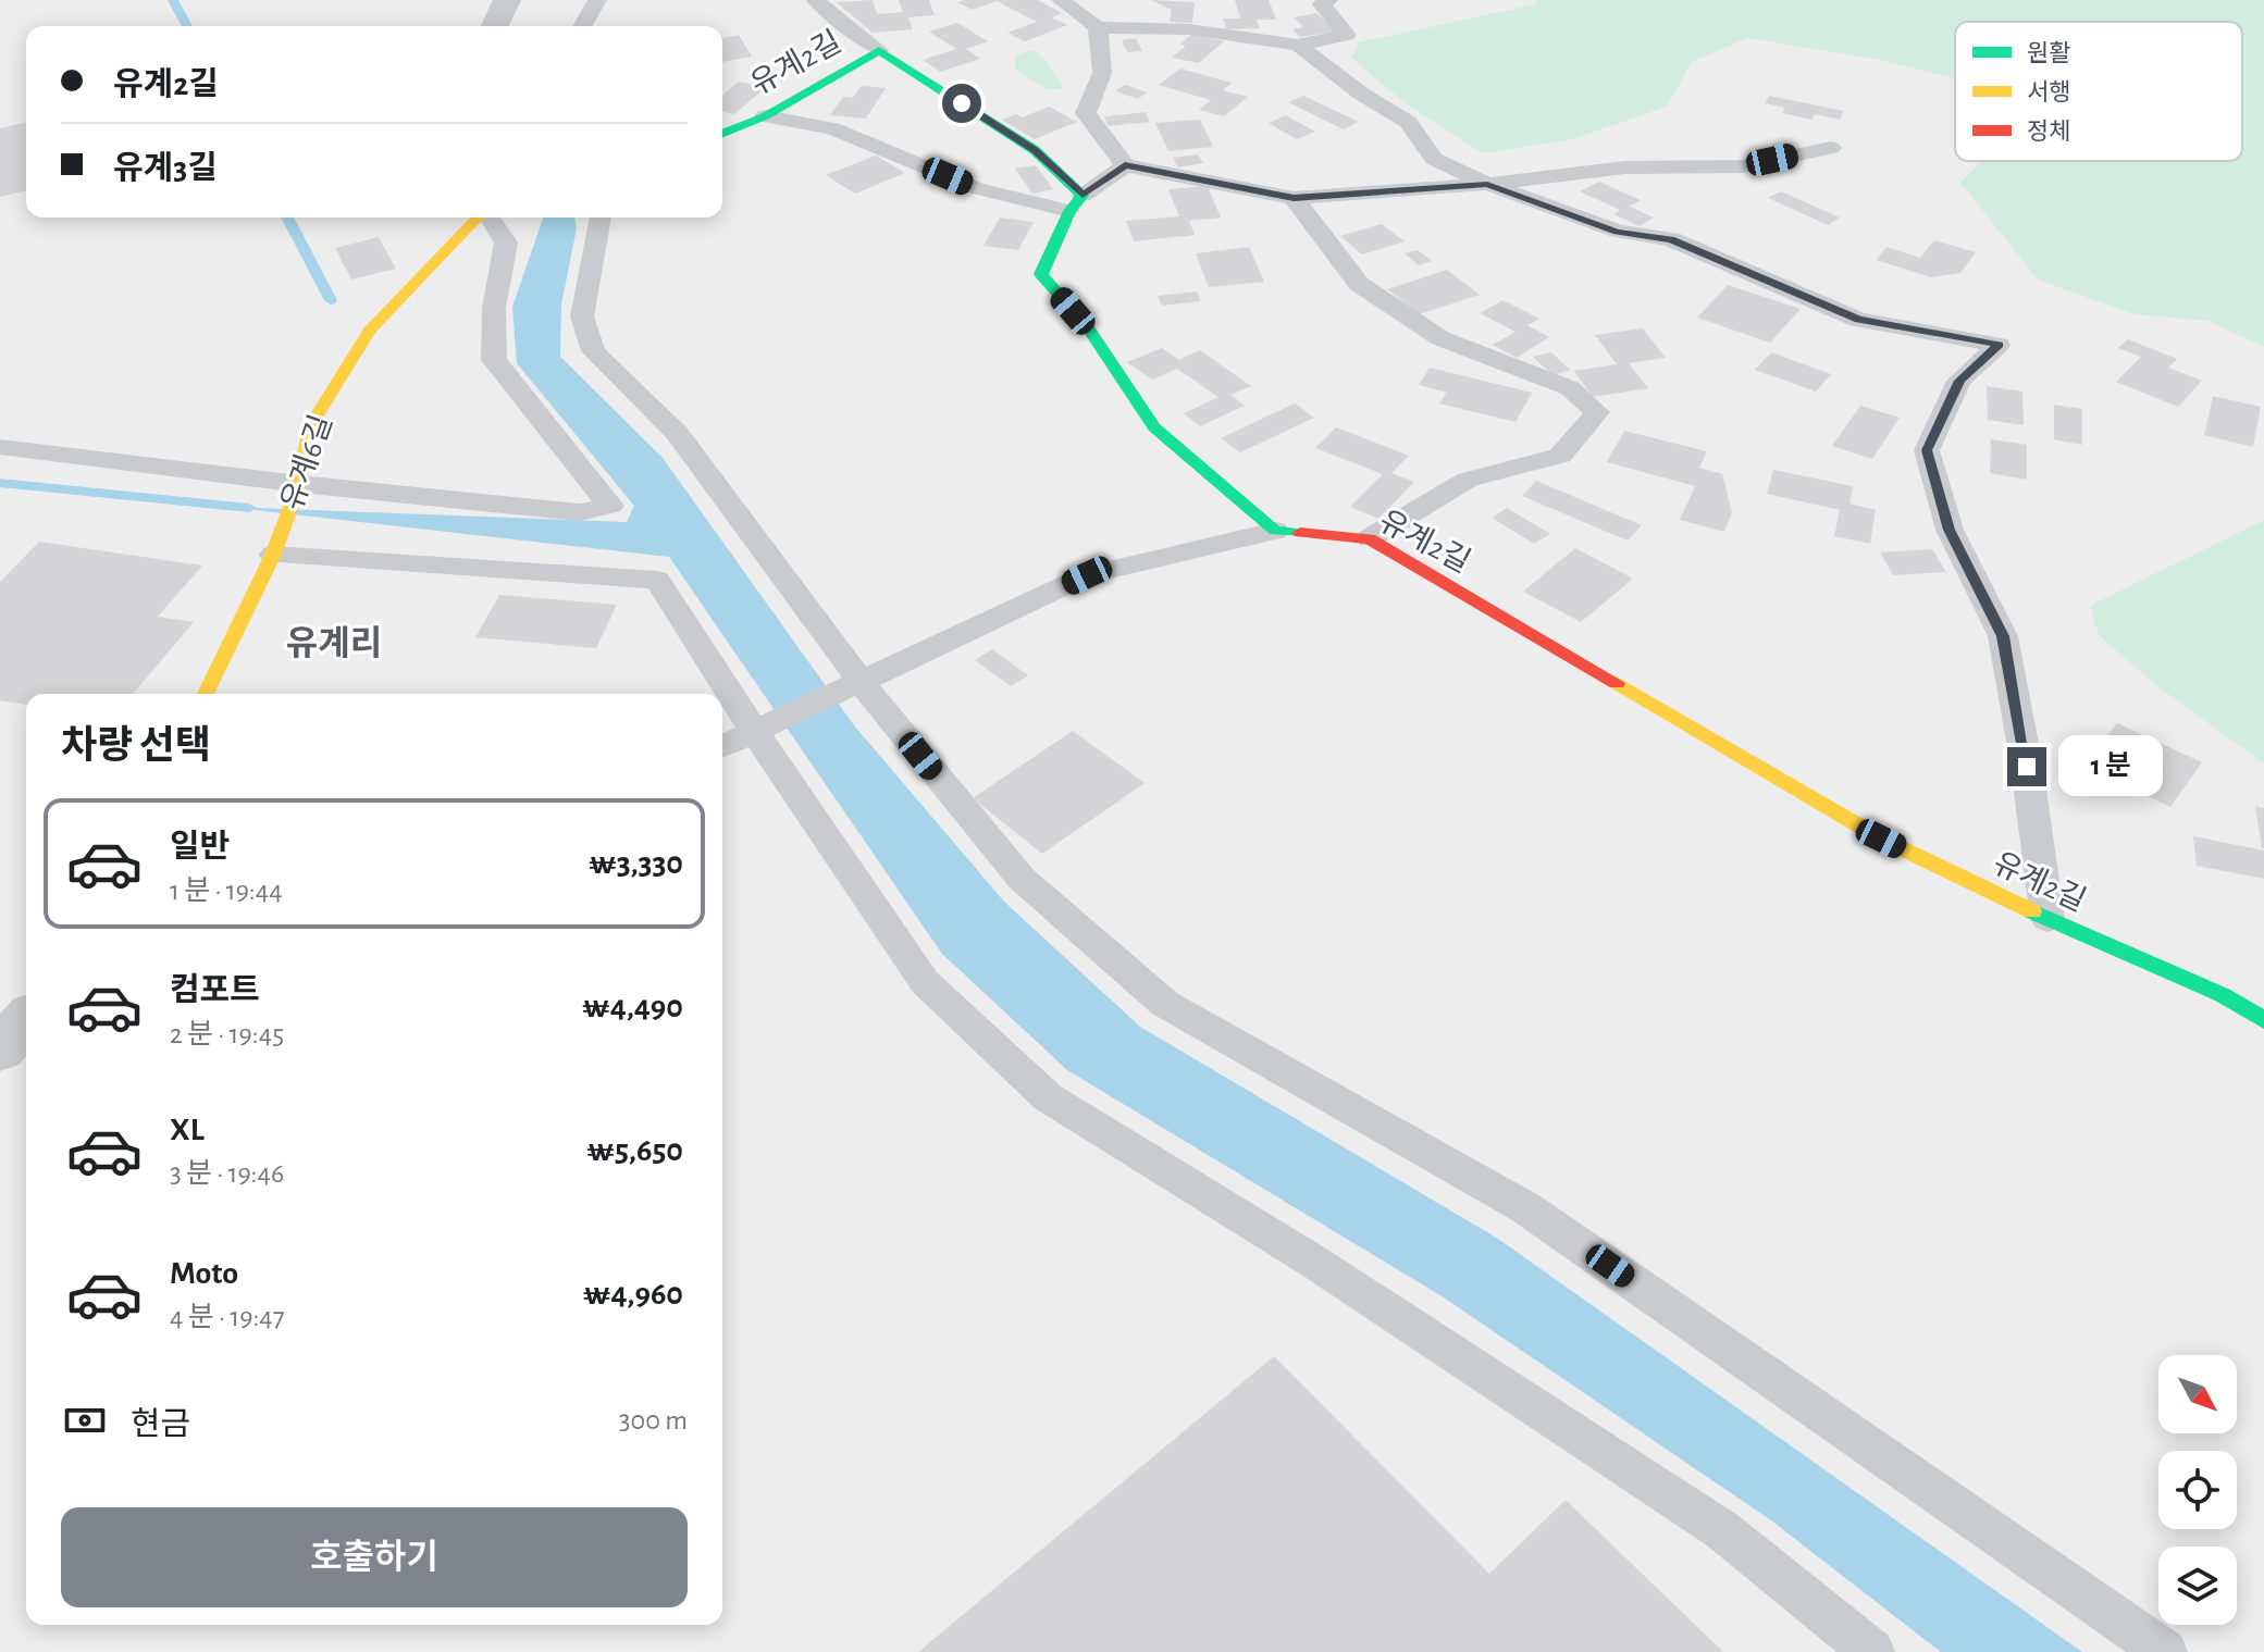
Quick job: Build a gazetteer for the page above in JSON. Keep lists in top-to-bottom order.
{
  "streets": {
    "street": ["유계2길", "유계6길"]
  },
  "districts": ["유계리"],
  "legend": ["원활", "서행", "정체"],
  "north": "bottom right",
  "page": {
    "banner": ["유계2길", "유계3길"],
    "heading": "차량 선택",
    "bubble": "1 분",
    "list": [
      {
        "name": "일반",
        "note": "1 분 · 19:44",
        "value": "₩3,330"
      },
      {
        "name": "컴포트",
        "note": "2 분 · 19:45",
        "value": "₩4,490"
      },
      {
        "name": "XL",
        "note": "3 분 · 19:46",
        "value": "₩5,650"
      },
      {
        "name": "Moto",
        "note": "4 분 · 19:47",
        "value": "₩4,960"
      }
    ],
    "pay": ["현금", "300 m"],
    "buttons": "호출하기"
  }
}
